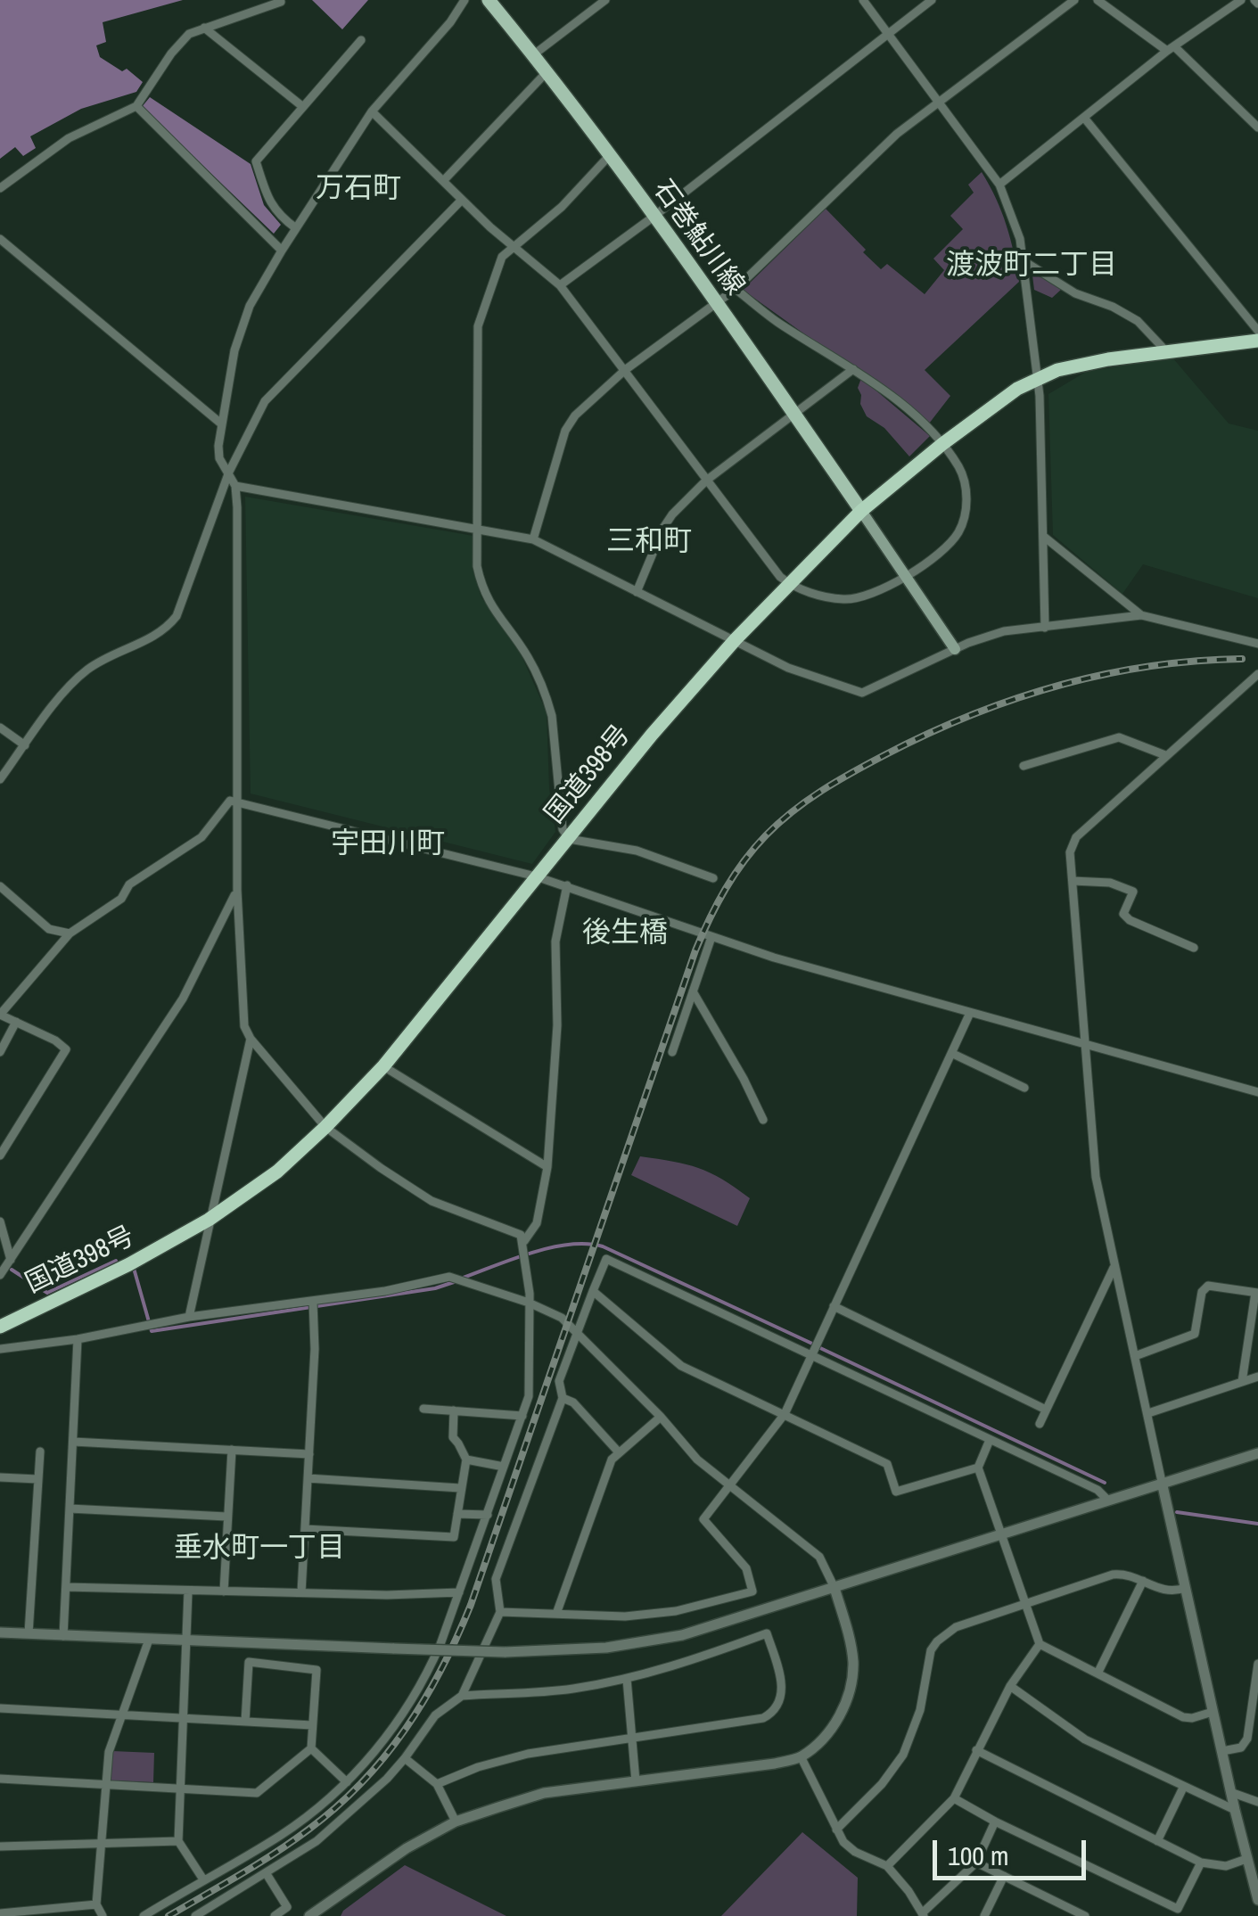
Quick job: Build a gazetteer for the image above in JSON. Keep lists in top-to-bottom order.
{
  "streets": {
    "highway": ["国道398号"],
    "main road": ["石巻鮎川線"]
  },
  "crossings": [
    ["石巻鮎川線", "国道398号"]
  ],
  "districts": [
    "万石町",
    "渡波町二丁目",
    "三和町",
    "宇田川町",
    "後生橋",
    "垂水町一丁目"
  ],
  "scale_bar": "100 m"
}
